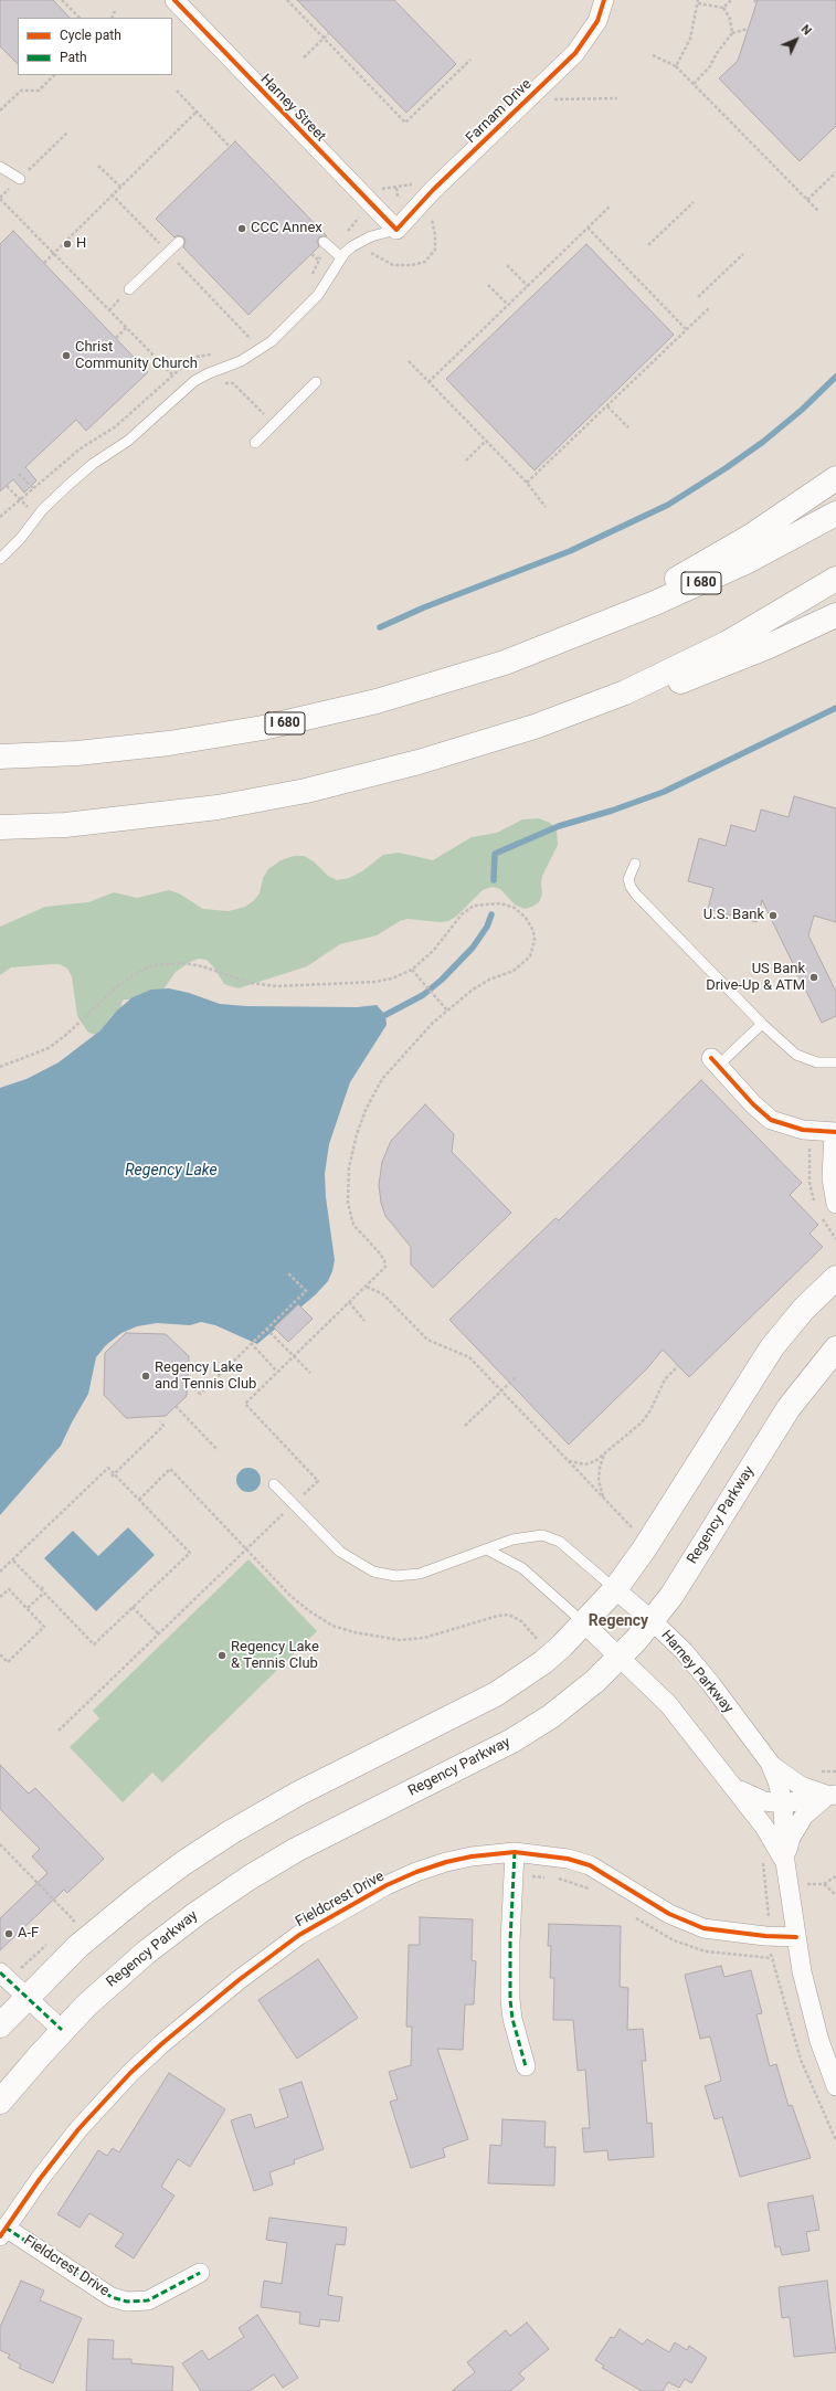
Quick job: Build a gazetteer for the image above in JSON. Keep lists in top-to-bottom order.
{
  "streets": {
    "main road": ["I 680", "Regency Parkway"],
    "street": [
      "Harney Street",
      "Farnam Drive",
      "Harney Parkway",
      "Fieldcrest Drive"
    ]
  },
  "crossings": [
    ["Harney Street", "Farnam Drive"],
    ["Regency Parkway", "Harney Parkway"]
  ],
  "districts": ["Regency"],
  "water": ["Regency Lake"],
  "places": [
    "CCC Annex",
    "H",
    "Christ Community Church",
    "U.S. Bank",
    "US Bank Drive-Up & ATM",
    "Regency Lake and Tennis Club",
    "Regency Lake & Tennis Club",
    "A-F"
  ],
  "legend": ["Cycle path", "Path"],
  "north": "top right"
}
